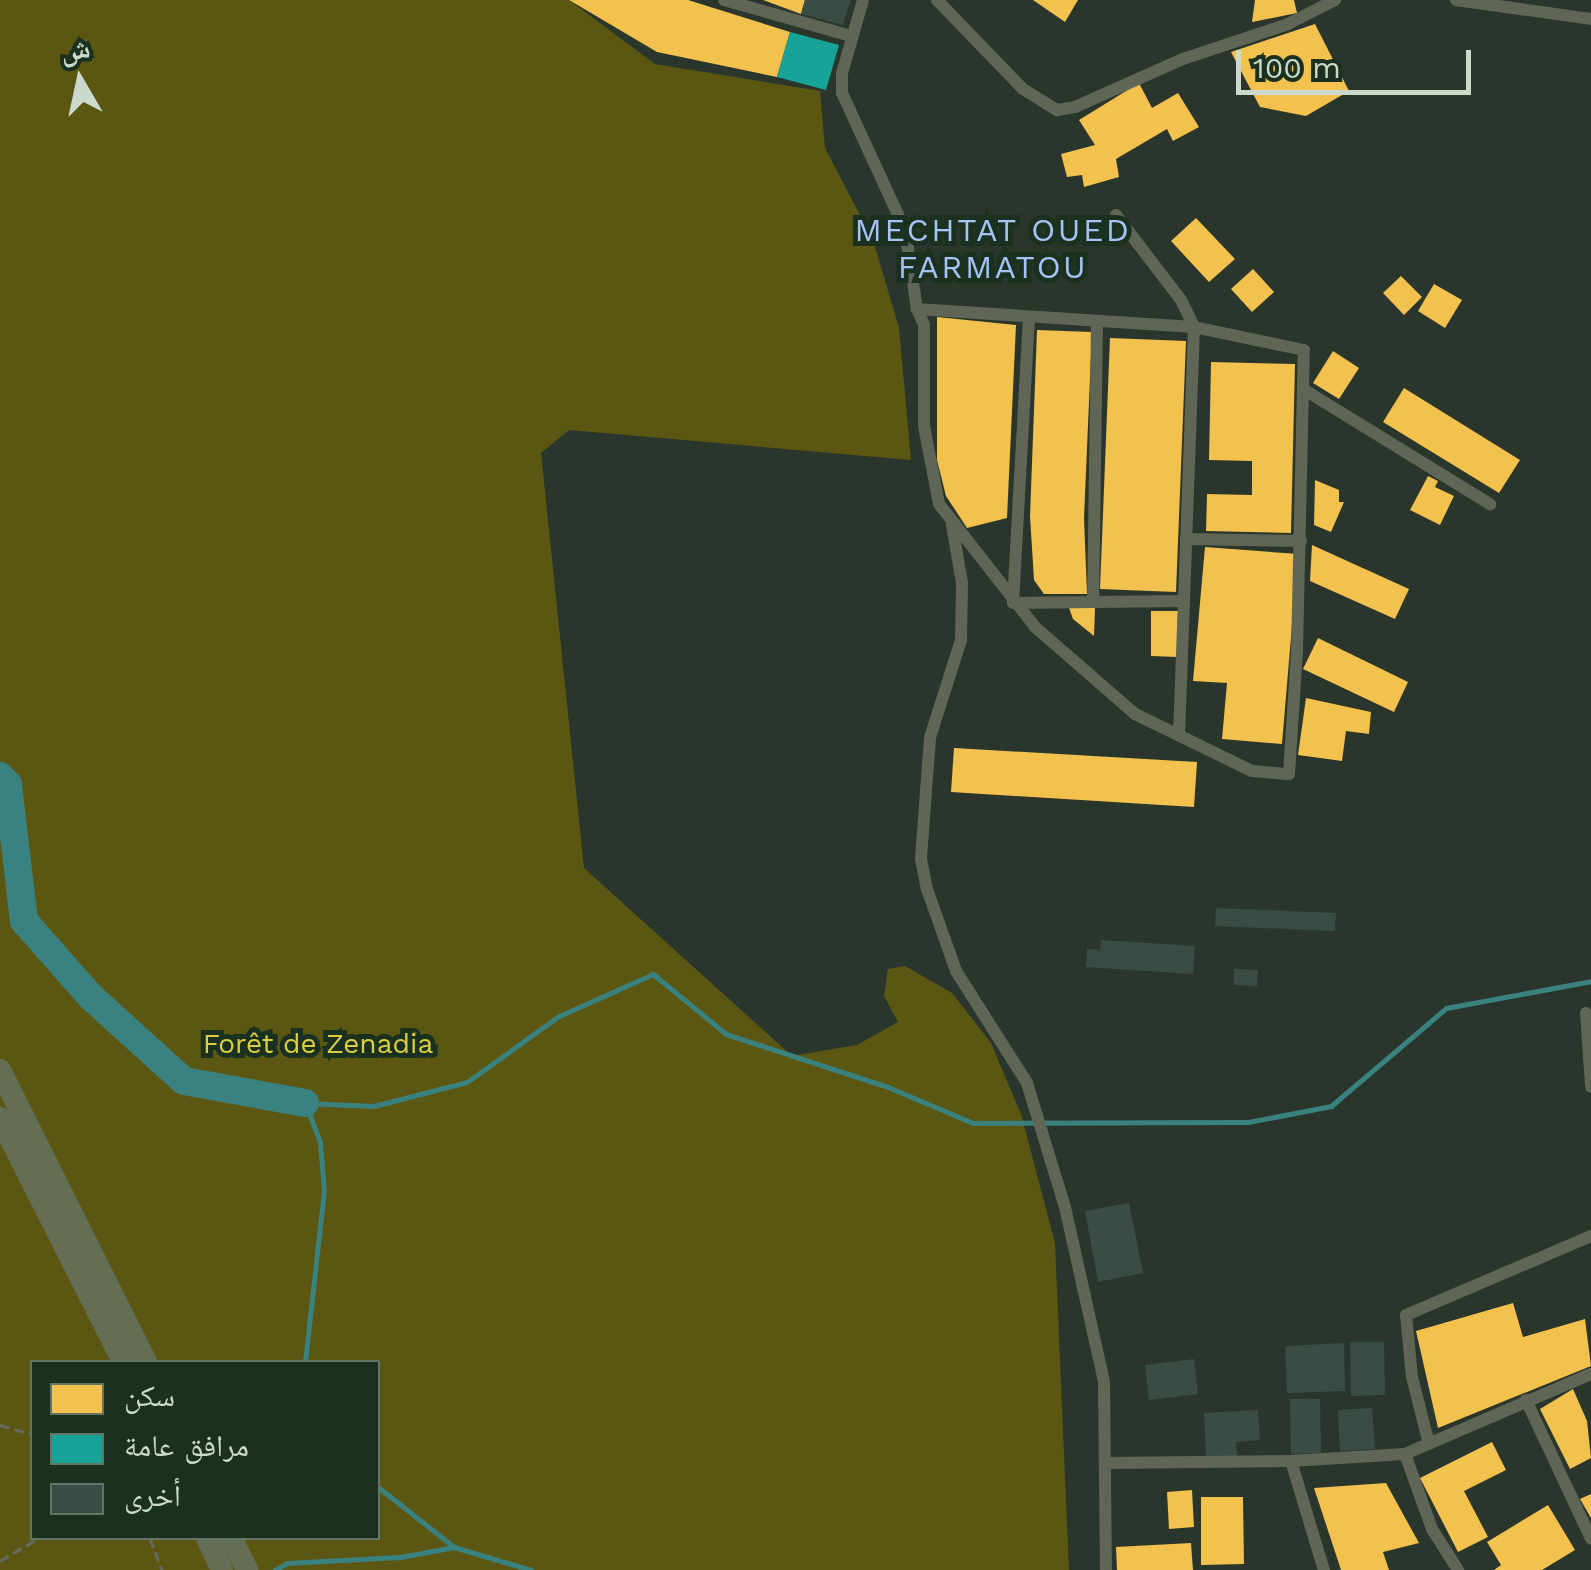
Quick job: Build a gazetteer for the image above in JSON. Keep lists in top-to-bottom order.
{
  "districts": ["MECHTAT OUED FARMATOU"],
  "parks": ["Forêt de Zenadia"],
  "legend": ["سكن", "مرافق عامة", "أخرى"],
  "scale_bar": "100 m",
  "north": "top"
}
